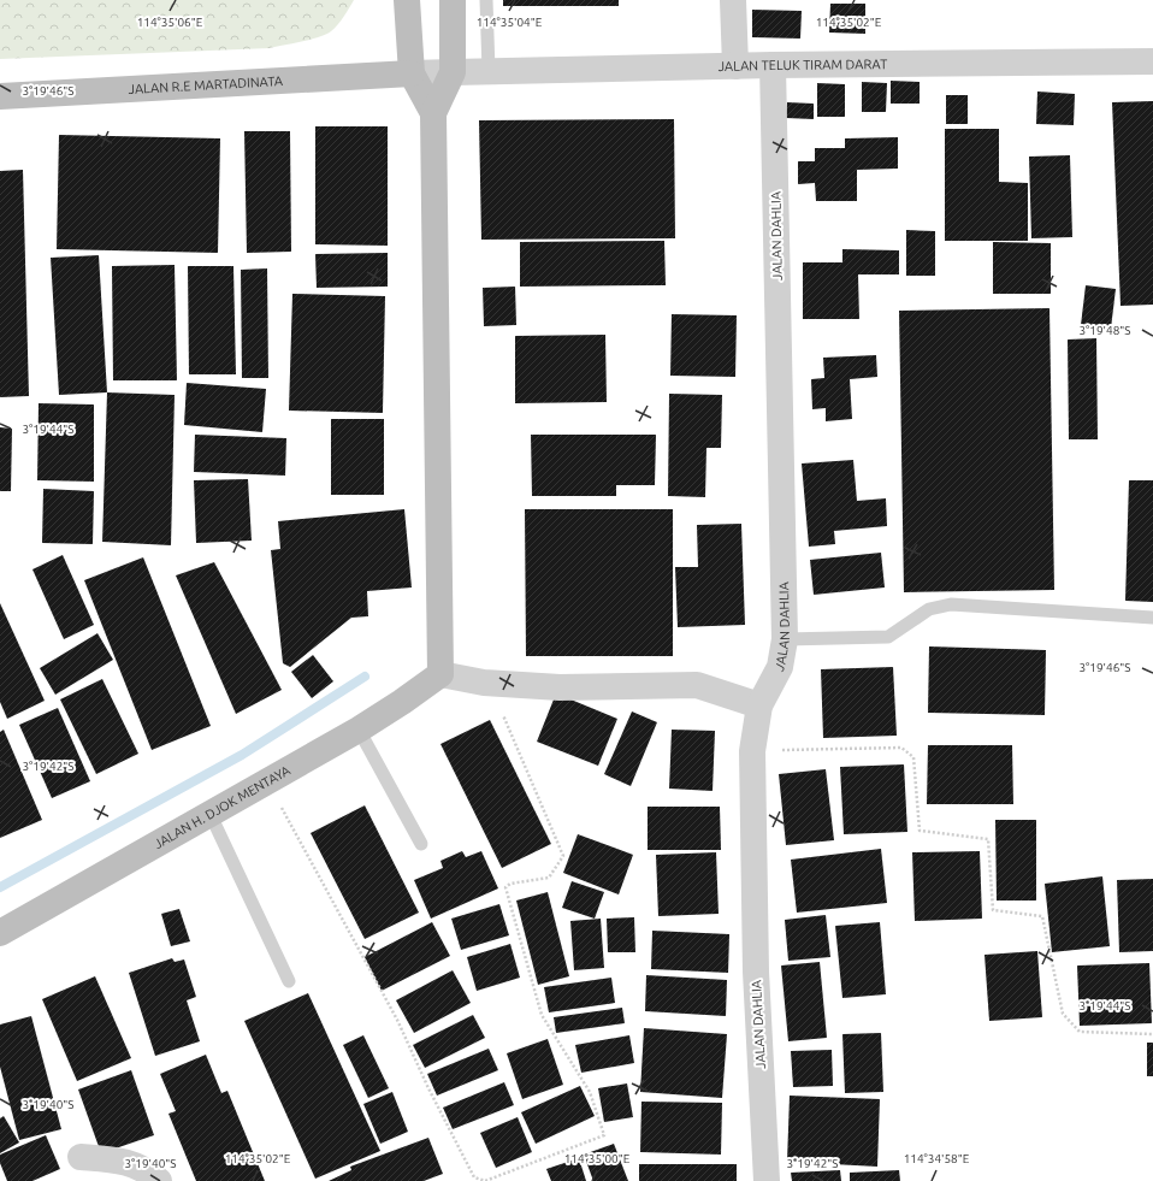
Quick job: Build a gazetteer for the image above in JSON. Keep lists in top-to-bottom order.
{
  "streets": {
    "main road": ["JALAN R.E MARTADINATA", "JALAN H. DJOK MENTAYA"],
    "street": ["JALAN TELUK TIRAM DARAT", "JALAN DAHLIA"]
  },
  "crossings": [
    ["JALAN TELUK TIRAM DARAT", "JALAN R.E MARTADINATA"],
    ["JALAN TELUK TIRAM DARAT", "JALAN DAHLIA"]
  ],
  "coordinates": [
    "114°35'06\"E",
    "114°35'04\"E",
    "114°35'02\"E",
    "3°19'46\"S",
    "3°19'48\"S",
    "3°19'44\"S",
    "3°19'42\"S",
    "3°19'40\"S",
    "114°35'00\"E",
    "114°34'58\"E"
  ]
}
